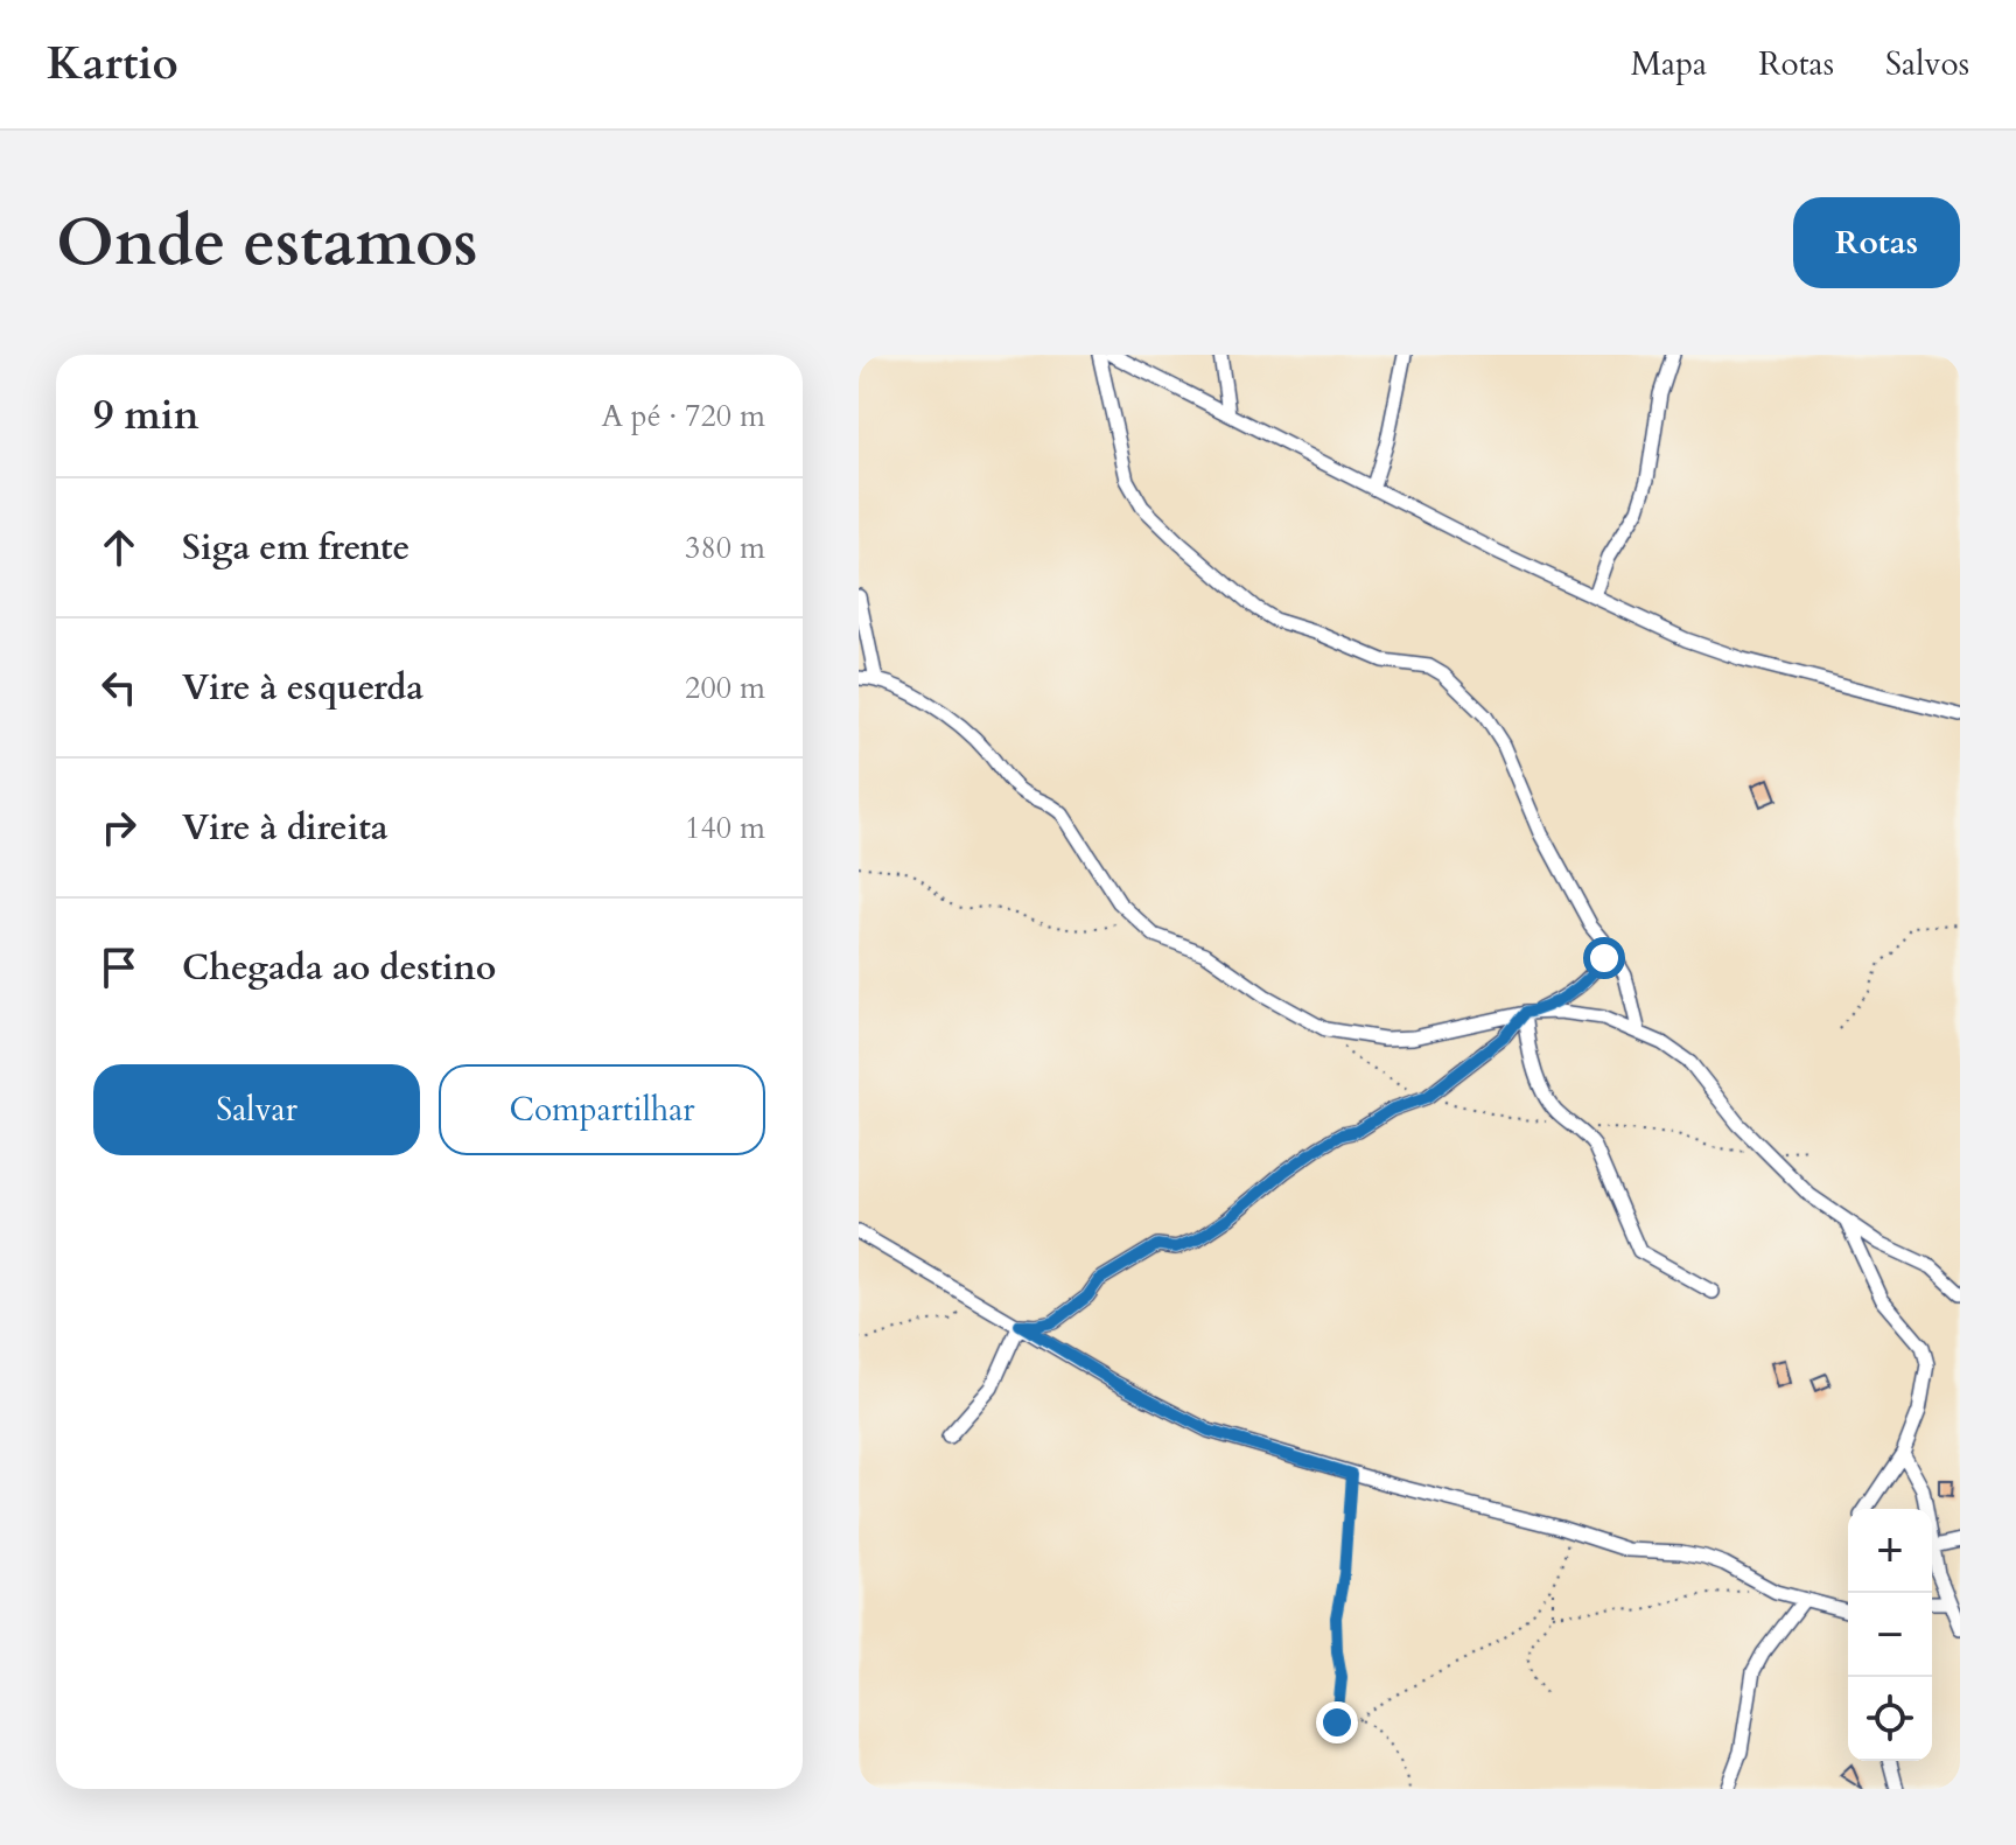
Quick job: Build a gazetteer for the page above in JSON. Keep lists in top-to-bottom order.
{
  "page": {
    "header": "Kartio",
    "nav": ["Mapa", "Rotas", "Salvos"],
    "buttons": [
      "Rotas",
      ["Salvar", "Compartilhar"]
    ],
    "title": "Onde estamos",
    "heading": ["9 min", "A pé · 720 m"],
    "list": [
      ["Siga em frente", "380 m"],
      ["Vire à esquerda", "200 m"],
      ["Vire à direita", "140 m"],
      "Chegada ao destino"
    ],
    "map_buttons": ["+", "−"]
  }
}
